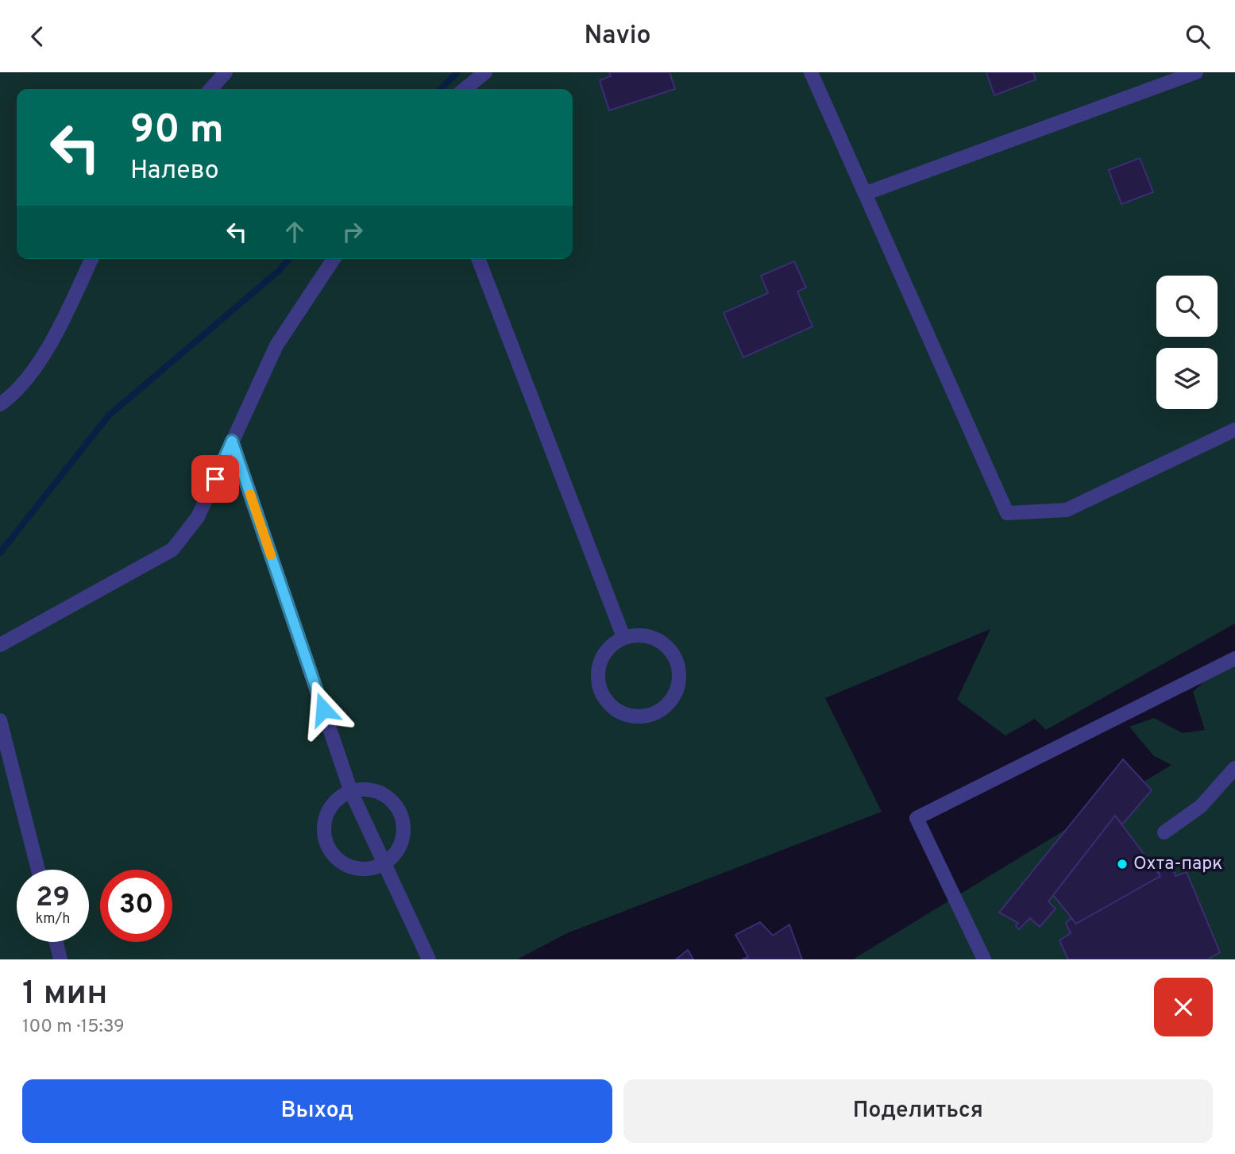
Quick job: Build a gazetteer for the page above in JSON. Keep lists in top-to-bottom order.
{
  "places": ["Охта-парк"],
  "page": {
    "header": "Navio",
    "turn": ["90 m", "Налево"],
    "speed": "29 km/h",
    "limit": "30",
    "heading": ["1 мин", "100 m · 15:39"],
    "buttons": ["Выход", "Поделиться"]
  }
}
